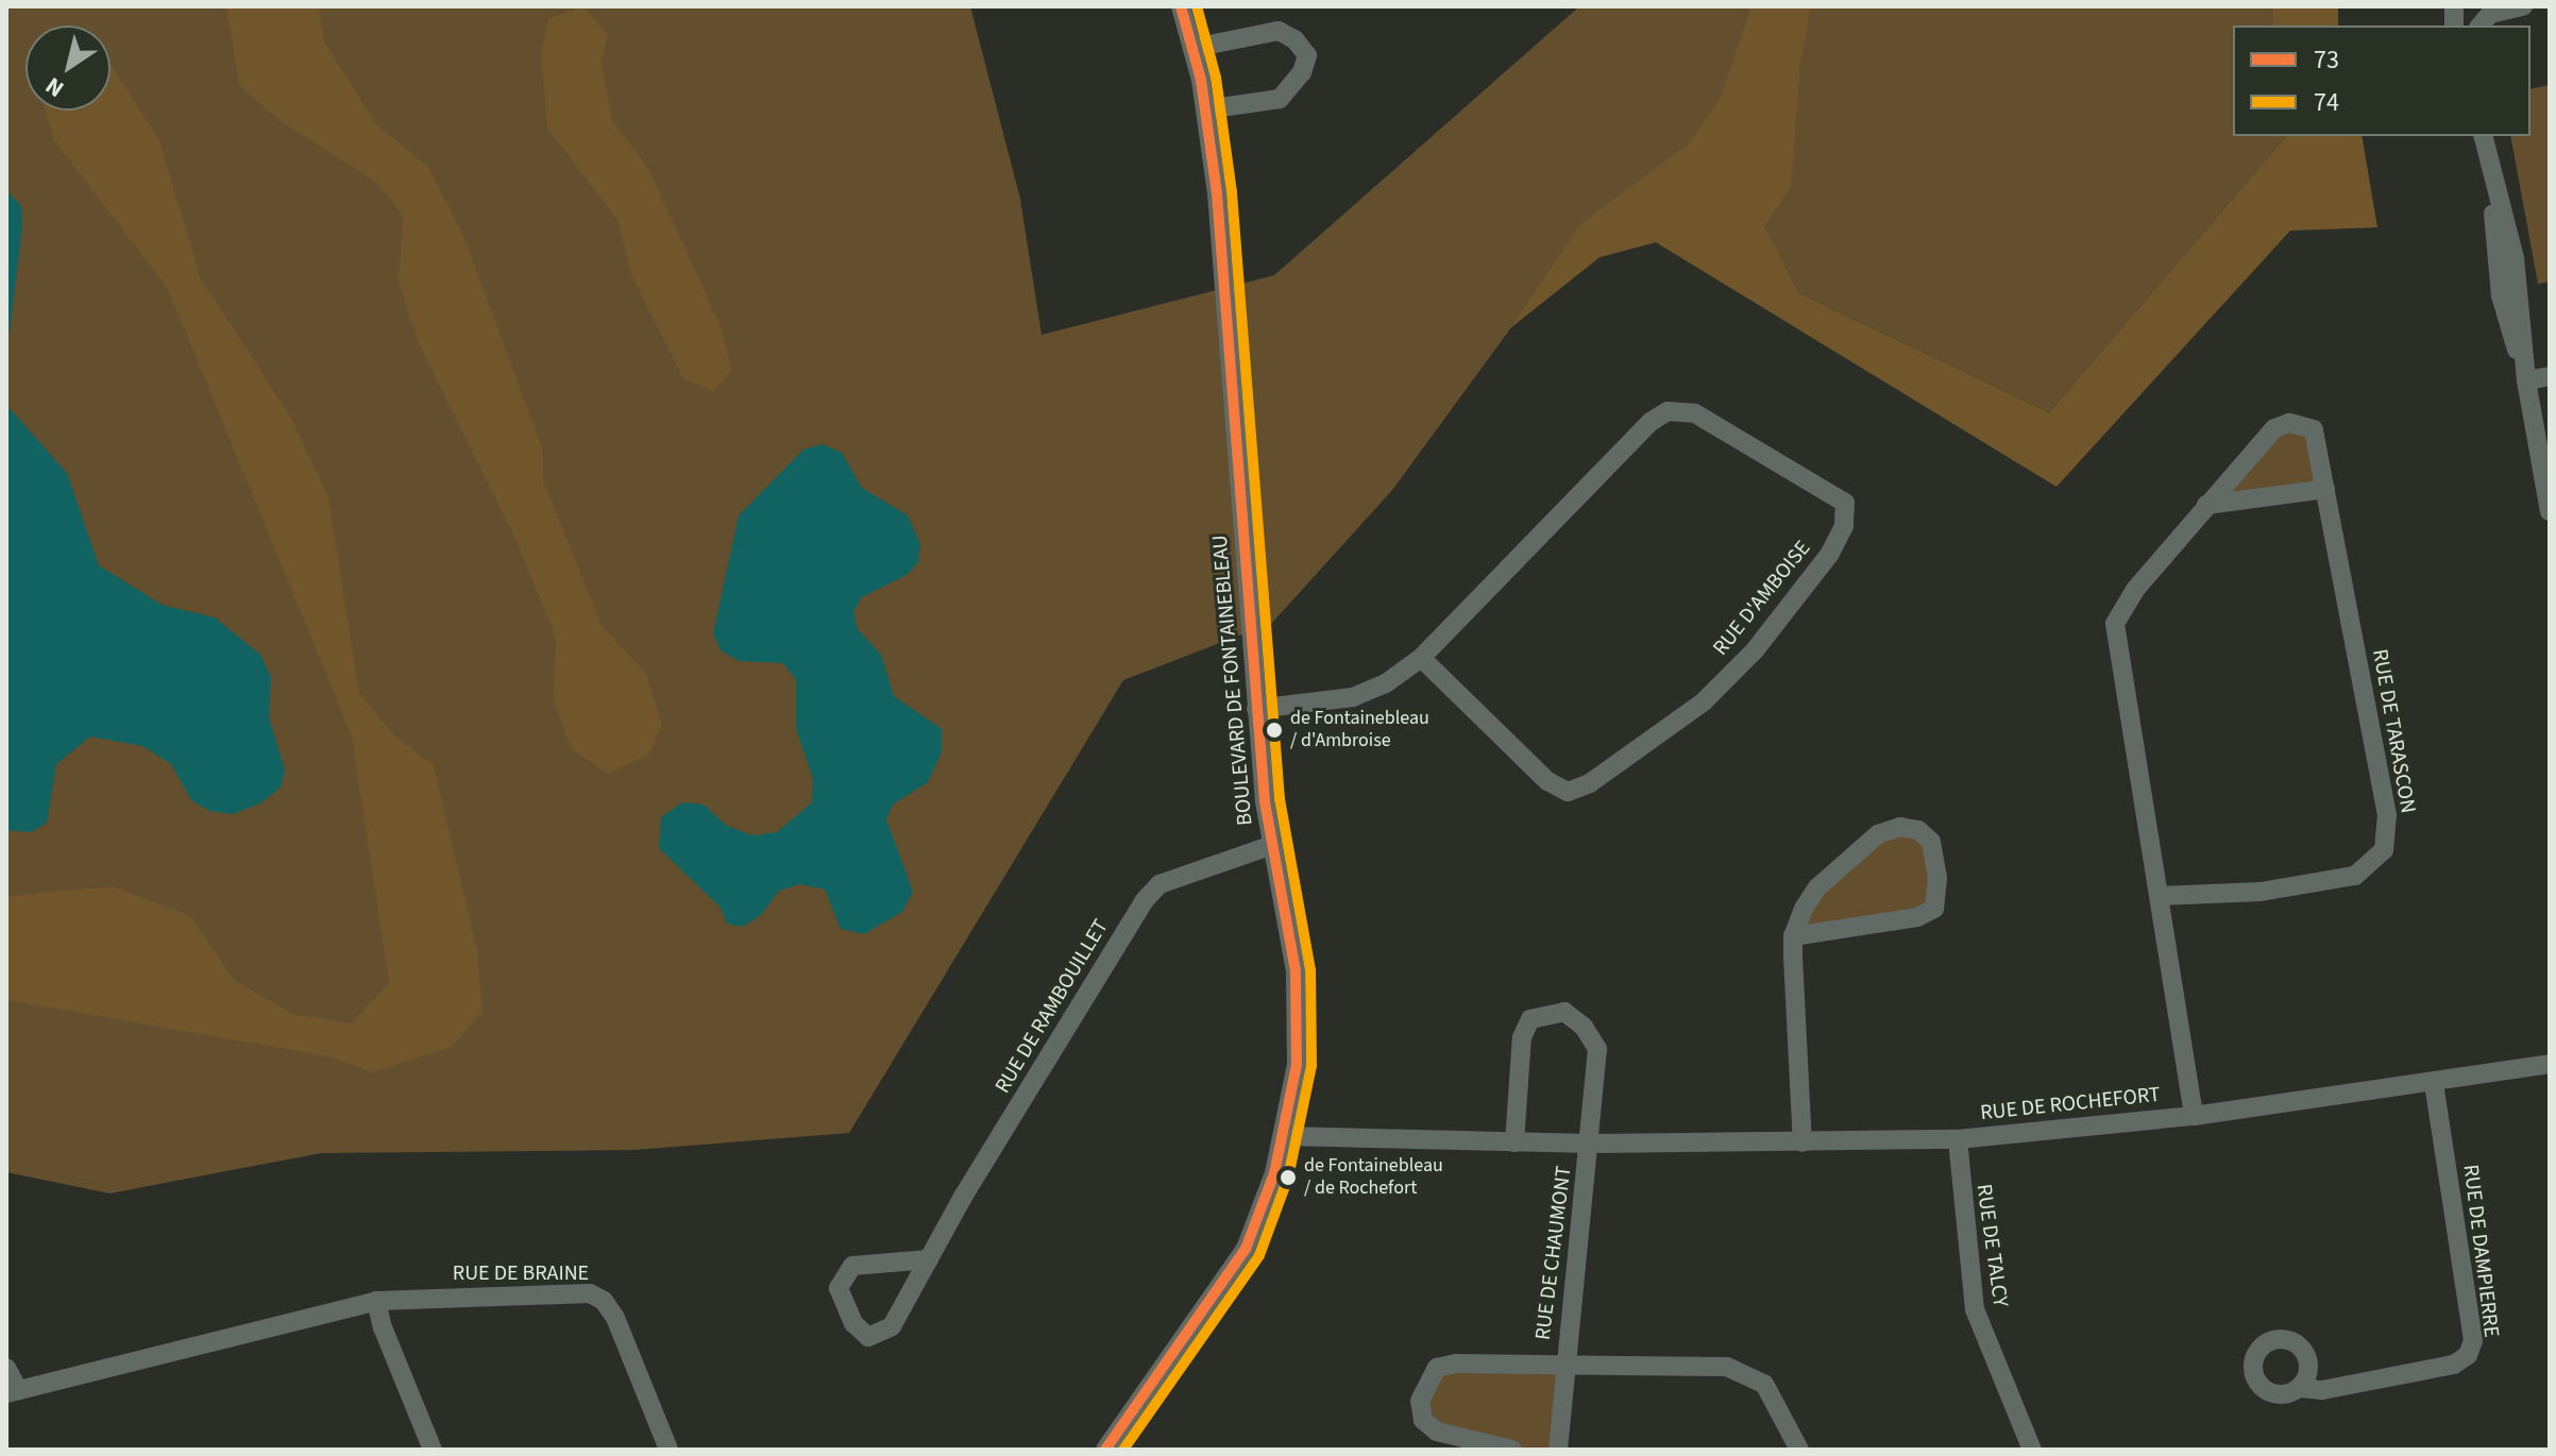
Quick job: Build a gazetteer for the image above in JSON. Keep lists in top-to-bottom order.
{
  "streets": {
    "street": [
      "RUE D'AMBOISE",
      "BOULEVARD DE FONTAINEBLEAU",
      "RUE DE TARASCON",
      "RUE DE RAMBOUILLET",
      "RUE DE ROCHEFORT",
      "RUE DE TALCY",
      "RUE DE DAMPIERRE",
      "RUE DE CHAUMONT",
      "RUE DE BRAINE"
    ]
  },
  "crossings": [
    ["RUE D'AMBOISE", "BOULEVARD DE FONTAINEBLEAU"],
    ["BOULEVARD DE FONTAINEBLEAU", "RUE DE RAMBOUILLET"],
    ["BOULEVARD DE FONTAINEBLEAU", "RUE DE ROCHEFORT"],
    ["RUE DE TARASCON", "RUE DE ROCHEFORT"],
    ["RUE DE ROCHEFORT", "RUE DE TALCY"],
    ["RUE DE ROCHEFORT", "RUE DE DAMPIERRE"],
    ["RUE DE ROCHEFORT", "RUE DE CHAUMONT"]
  ],
  "places": ["de Fontainebleau / d'Ambroise", "de Fontainebleau / de Rochefort"],
  "lines": ["transit line 73", "transit line 74"],
  "legend": ["73", "74"],
  "north": "bottom left"
}
